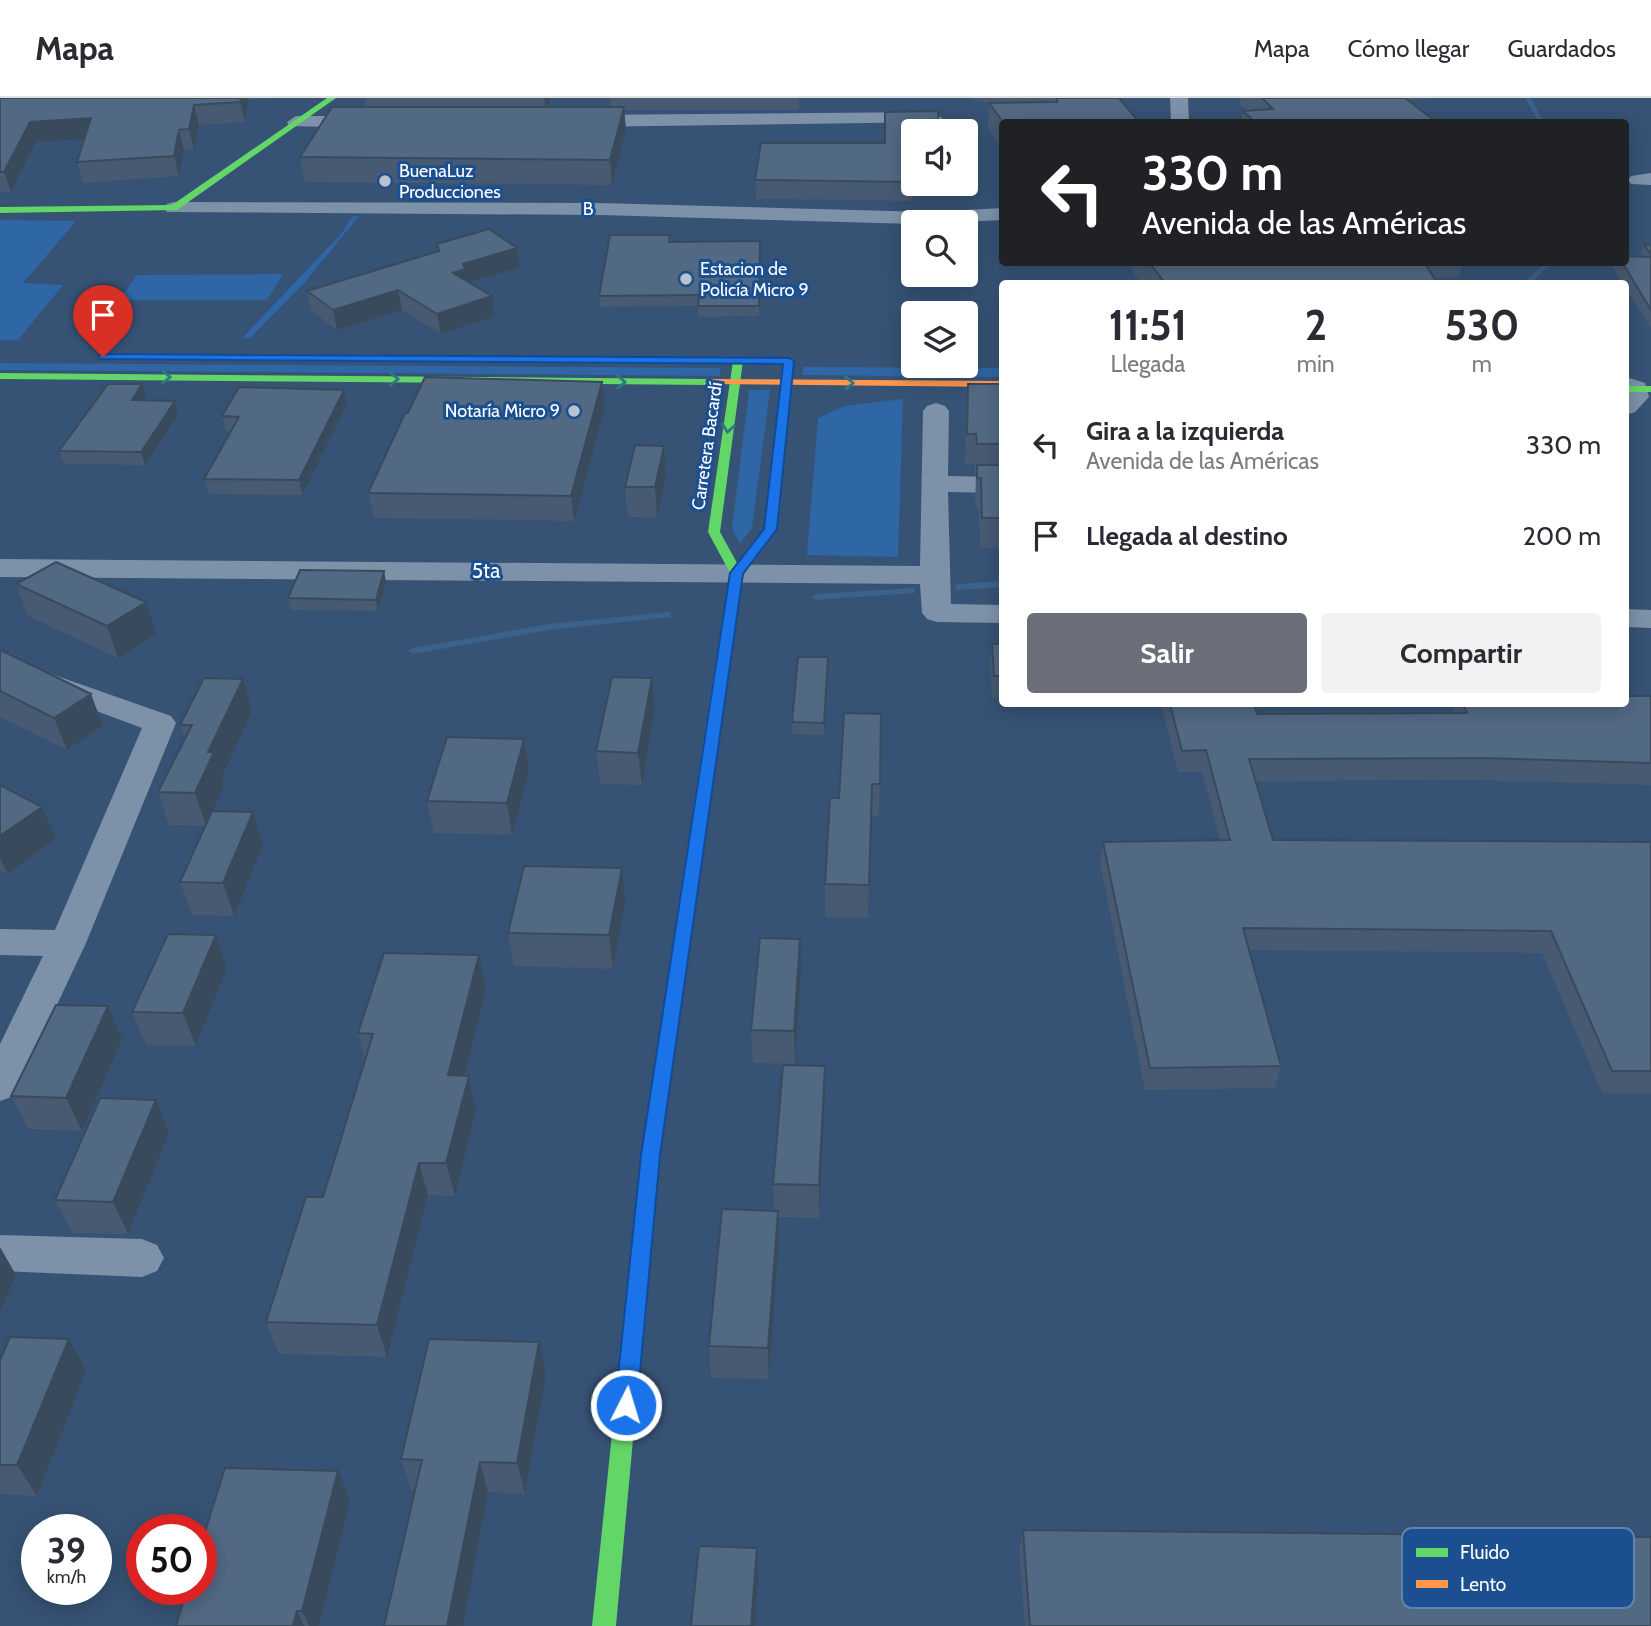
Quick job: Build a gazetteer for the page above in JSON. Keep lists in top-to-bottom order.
{
  "streets": {
    "main road": ["Carretera Bacardí"],
    "street": ["B", "5ta"]
  },
  "crossings": [
    ["Carretera Bacardí", "5ta"]
  ],
  "places": ["BuenaLuz Producciones", "Estacion de Policía Micro 9", "Notaría Micro 9"],
  "legend": ["Fluido", "Lento"],
  "page": {
    "header": "Mapa",
    "nav": ["Mapa", "Cómo llegar", "Guardados"],
    "turn": ["330 m", "Avenida de las Américas"],
    "eta": [
      "11:51",
      "Llegada",
      "2",
      "min",
      "530",
      "m"
    ],
    "list": [
      {
        "name": "Gira a la izquierda",
        "note": "Avenida de las Américas",
        "value": "330 m"
      },
      {
        "name": "Llegada al destino",
        "value": "200 m"
      }
    ],
    "buttons": ["Salir", "Compartir"],
    "speed": "39 km/h",
    "limit": "50"
  }
}
